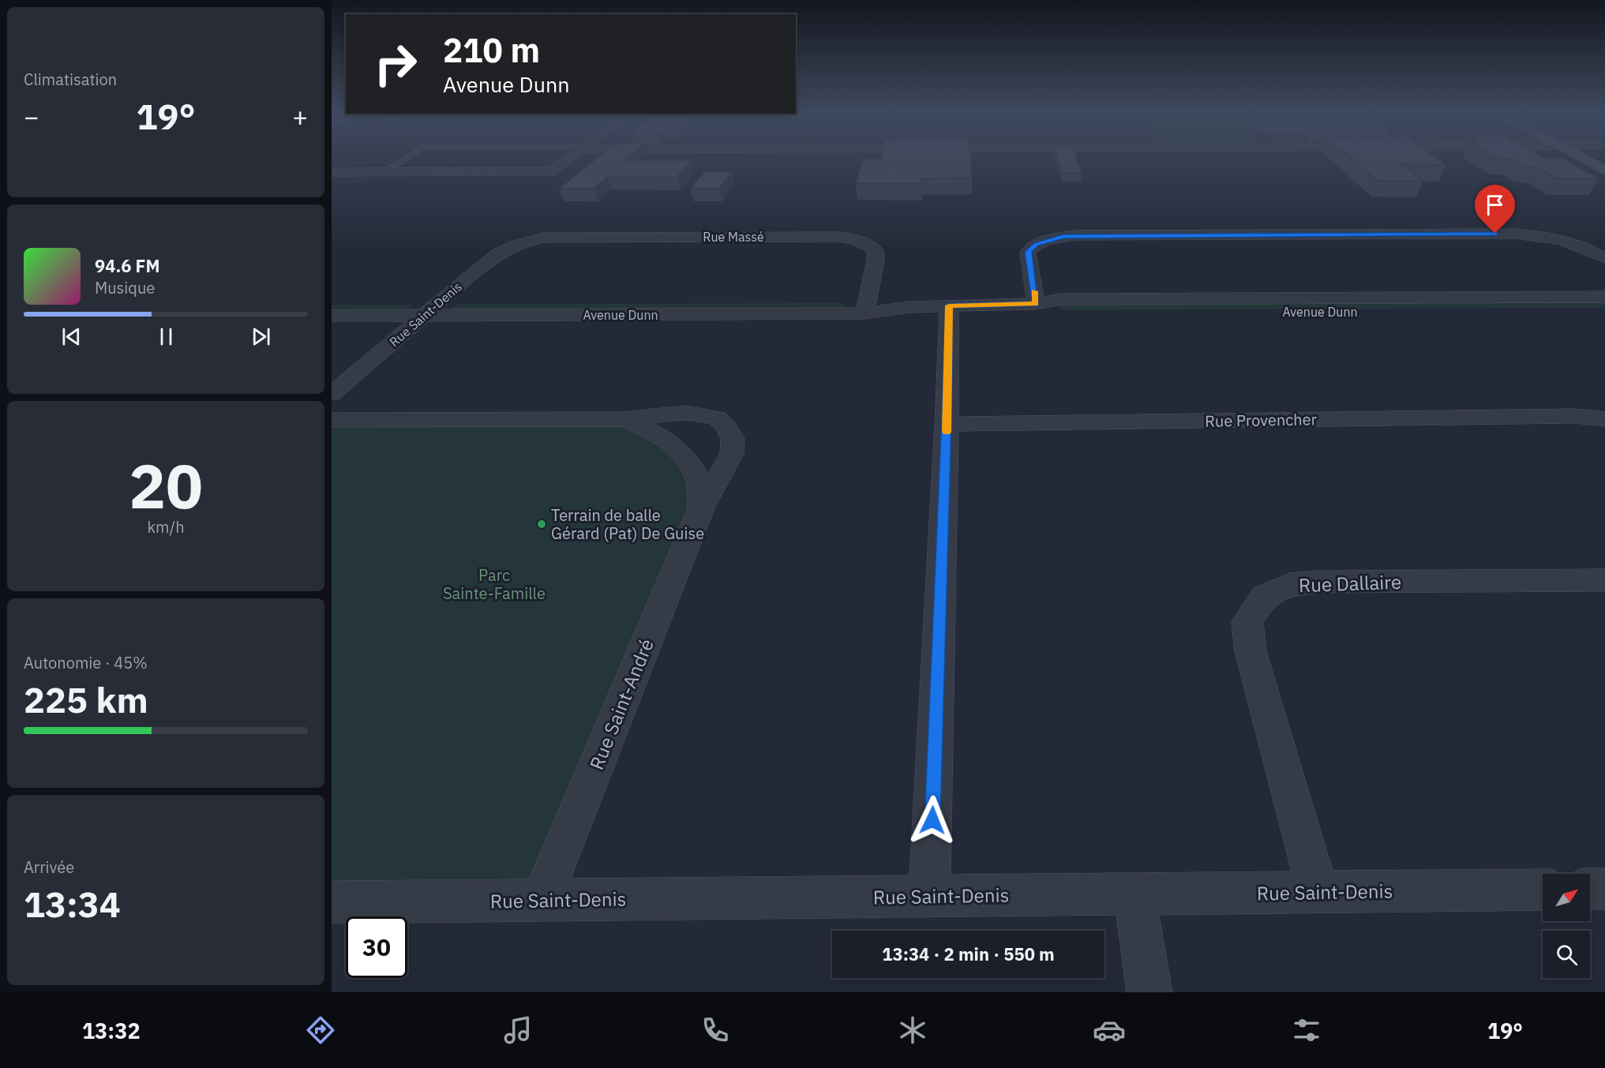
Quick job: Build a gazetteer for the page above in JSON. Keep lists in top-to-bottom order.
{
  "streets": {
    "street": [
      "Rue Massé",
      "Avenue Dunn",
      "Rue Saint-Denis",
      "Rue Provencher",
      "Rue Dallaire",
      "Rue Saint-André"
    ]
  },
  "crossings": [
    ["Rue Massé", "Avenue Dunn"],
    ["Rue Massé", "Rue Saint-Denis"],
    ["Avenue Dunn", "Rue Saint-Denis"],
    ["Rue Saint-Denis", "Rue Dallaire"],
    ["Rue Saint-Denis", "Rue Saint-André"]
  ],
  "parks": ["Parc Sainte-Famille"],
  "places": ["Terrain de balle Gérard (Pat) De Guise"],
  "north": "top right",
  "page": {
    "tile": [
      "Climatisation",
      ["20", "km/h"],
      ["Autonomie · 45%", "225 km"],
      ["Arrivée", "13:34"]
    ],
    "turn": ["210 m", "Avenue Dunn"],
    "heat": ["−", "19°", "+"],
    "song": ["94.6 FM", "Musique"],
    "limit": "30",
    "trip": "13:34 · 2 min · 550 m",
    "tabs": ["13:32", "19°"]
  }
}
